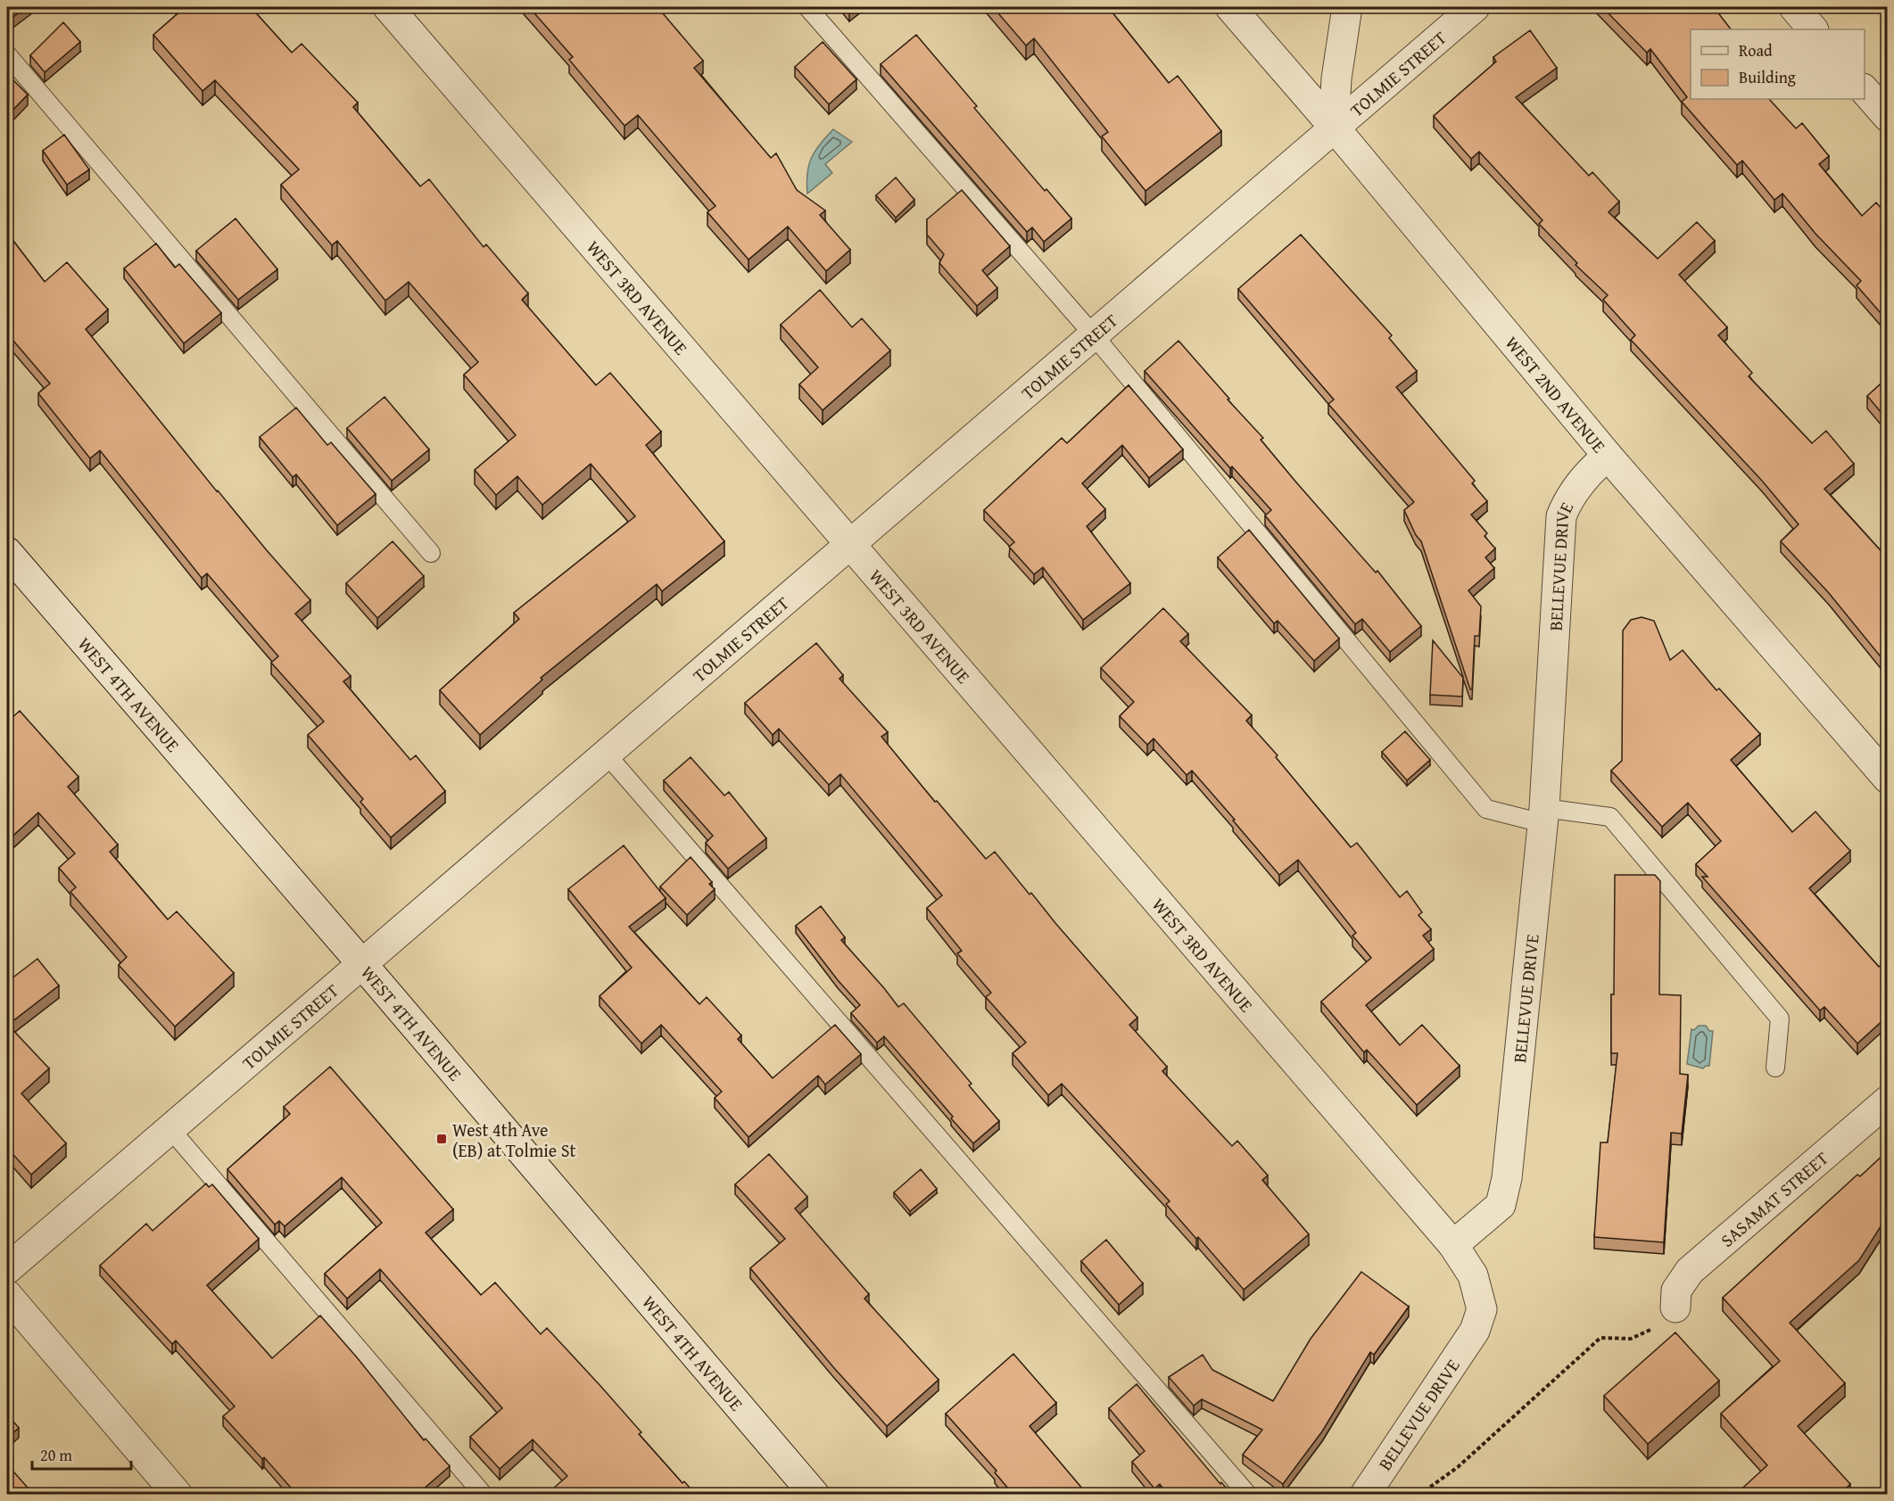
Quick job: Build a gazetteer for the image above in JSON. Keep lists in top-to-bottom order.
{
  "streets": {
    "street": [
      "TOLMIE STREET",
      "WEST 3RD AVENUE",
      "WEST 2ND AVENUE",
      "BELLEVUE DRIVE",
      "WEST 4TH AVENUE",
      "SASAMAT STREET"
    ]
  },
  "crossings": [
    ["TOLMIE STREET", "WEST 3RD AVENUE"],
    ["TOLMIE STREET", "WEST 2ND AVENUE"],
    ["TOLMIE STREET", "WEST 4TH AVENUE"],
    ["WEST 3RD AVENUE", "BELLEVUE DRIVE"],
    ["WEST 2ND AVENUE", "BELLEVUE DRIVE"]
  ],
  "places": {
    "transit": ["West 4th Ave (EB) at Tolmie St"]
  },
  "legend": ["Road", "Building"],
  "scale_bar": "20 m"
}
